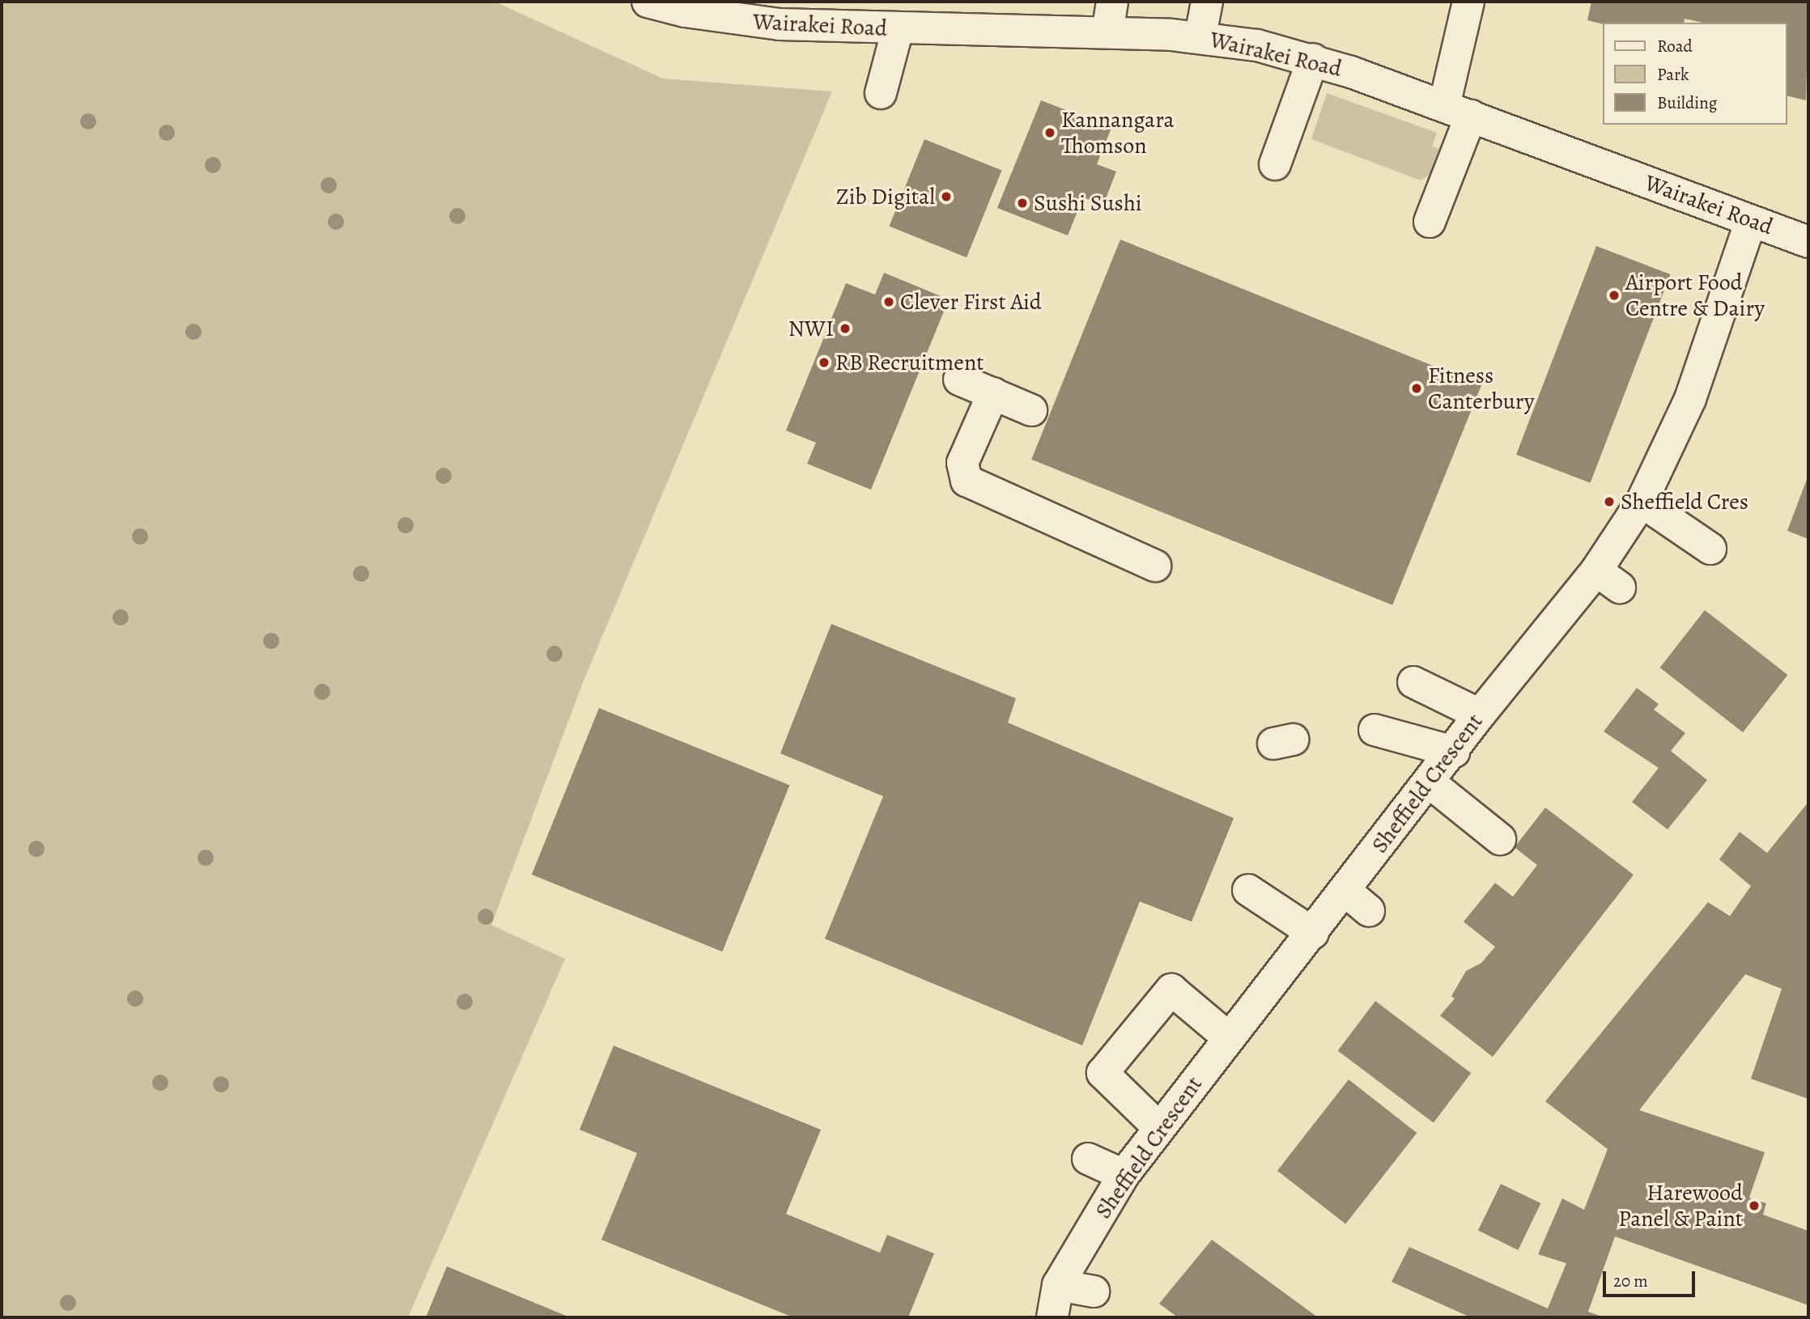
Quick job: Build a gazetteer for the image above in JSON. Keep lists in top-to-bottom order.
{
  "streets": {
    "street": ["Wairakei Road", "Sheffield Crescent"]
  },
  "crossings": [
    ["Wairakei Road", "Sheffield Crescent"]
  ],
  "places": [
    "Kannangara Thomson",
    "Zib Digital",
    "Sushi Sushi",
    "Airport Food Centre & Dairy",
    "Clever First Aid",
    "NWI",
    "RB Recruitment",
    "Fitness Canterbury",
    "Sheffield Cres",
    "Harewood Panel & Paint"
  ],
  "legend": ["Road", "Park", "Building"],
  "scale_bar": "20 m"
}
